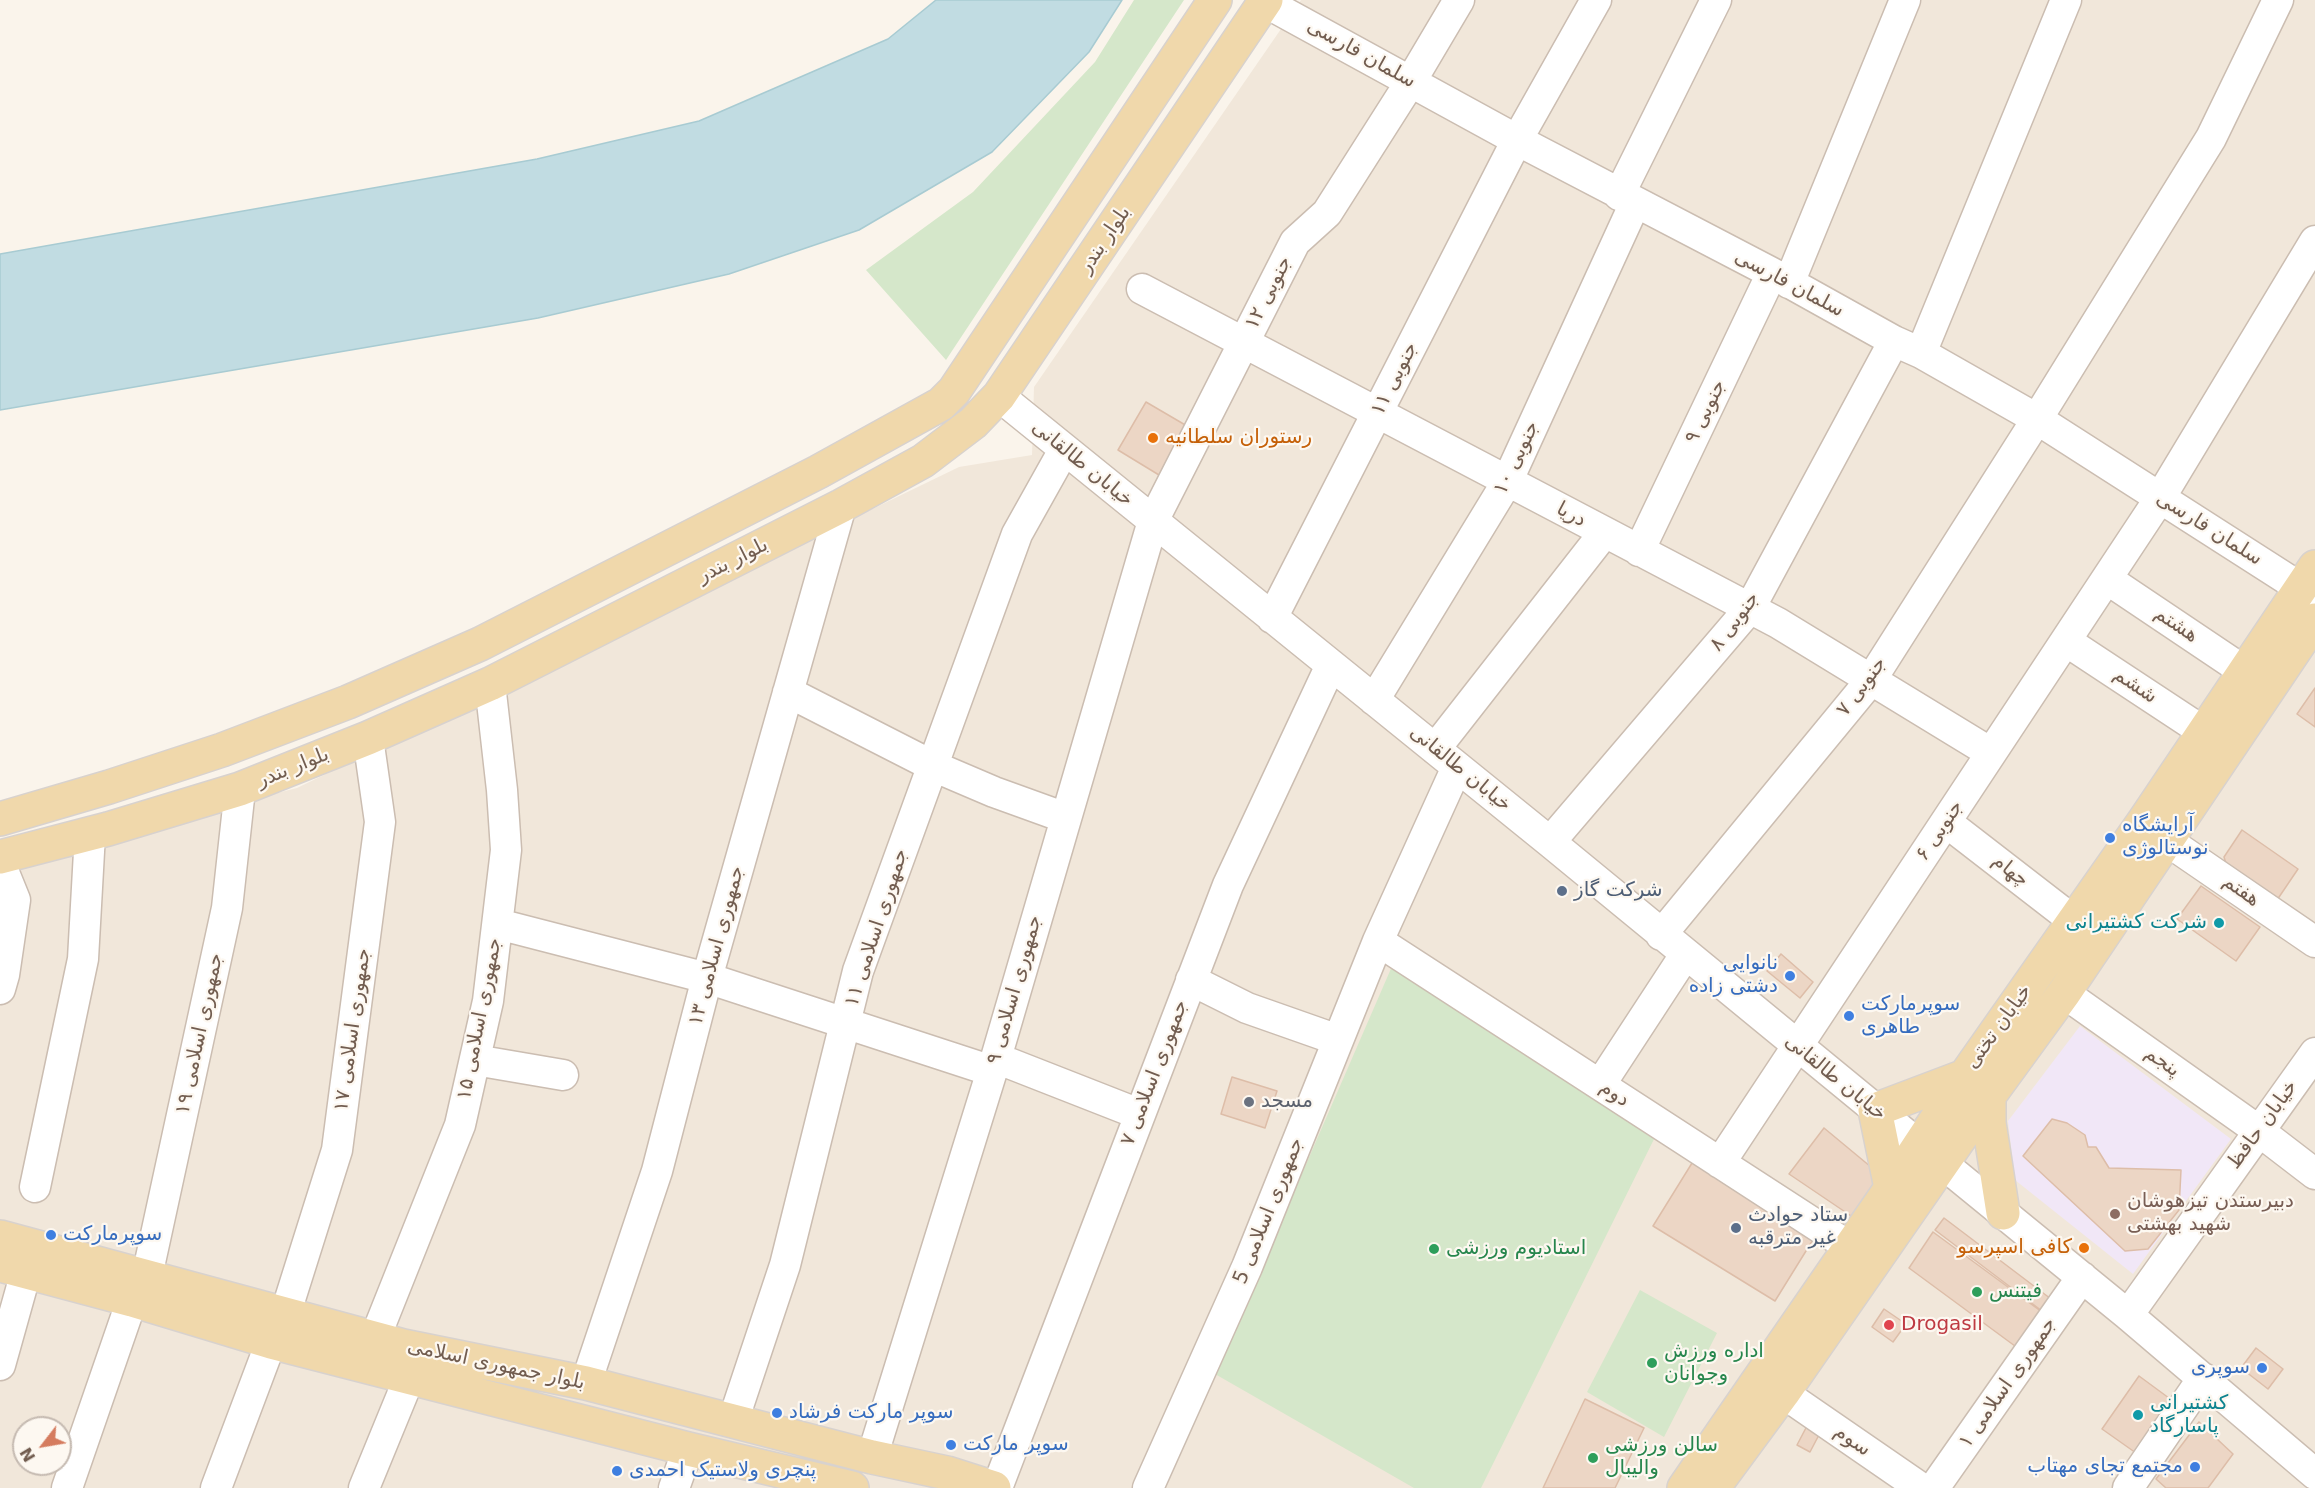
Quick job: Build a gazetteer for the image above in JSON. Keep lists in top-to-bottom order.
{
  "streets": {
    "main road": ["بلوار بندر", "خیابان تختی", "بلوار جمهوری اسلامی"],
    "street": [
      "سلمان فارسی",
      "۱۲ جنوبی",
      "۱۱ جنوبی",
      "۹ جنوبی",
      "۱۰ جنوبی",
      "خیابان طالقانی",
      "دریا",
      "۸ جنوبی",
      "هشتم",
      "ششم",
      "۷ جنوبی",
      "۶ جنوبی",
      "چهام",
      "هفتم",
      "جمهوری اسلامی ۱۱",
      "جمهوری اسلامی ۱۳",
      "جمهوری اسلامی ۹",
      "جمهوری اسلامی ۱۵",
      "جمهوری اسلامی ۱۷",
      "جمهوری اسلامی ۱۹",
      "پنجم",
      "جمهوری اسلامی ۷",
      "دوم",
      "خیابان حافظ",
      "جمهوری اسلامی 5",
      "جمهوری اسلامی ۱",
      "سوم"
    ]
  },
  "crossings": [
    ["سلمان فارسی", "بلوار بندر"],
    ["سلمان فارسی", "۱۲ جنوبی"],
    ["سلمان فارسی", "۱۱ جنوبی"],
    ["سلمان فارسی", "۹ جنوبی"],
    ["سلمان فارسی", "۱۰ جنوبی"],
    ["سلمان فارسی", "۸ جنوبی"],
    ["سلمان فارسی", "۷ جنوبی"],
    ["سلمان فارسی", "۶ جنوبی"],
    ["سلمان فارسی", "خیابان تختی"],
    ["بلوار بندر", "خیابان طالقانی"],
    ["بلوار بندر", "جمهوری اسلامی ۱۳"],
    ["بلوار بندر", "جمهوری اسلامی ۱۵"],
    ["بلوار بندر", "جمهوری اسلامی ۱۷"],
    ["بلوار بندر", "جمهوری اسلامی ۱۹"],
    ["۱۲ جنوبی", "خیابان طالقانی"],
    ["۱۲ جنوبی", "دریا"],
    ["۱۲ جنوبی", "جمهوری اسلامی ۹"],
    ["۱۱ جنوبی", "خیابان طالقانی"],
    ["۱۱ جنوبی", "دریا"],
    ["۹ جنوبی", "دریا"],
    ["۱۰ جنوبی", "خیابان طالقانی"],
    ["۱۰ جنوبی", "دریا"],
    ["خیابان طالقانی", "۸ جنوبی"],
    ["خیابان طالقانی", "۷ جنوبی"],
    ["خیابان طالقانی", "۶ جنوبی"],
    ["خیابان طالقانی", "جمهوری اسلامی ۱۱"],
    ["خیابان طالقانی", "جمهوری اسلامی ۹"],
    ["خیابان طالقانی", "خیابان تختی"],
    ["خیابان طالقانی", "جمهوری اسلامی ۷"],
    ["خیابان طالقانی", "خیابان حافظ"],
    ["خیابان طالقانی", "جمهوری اسلامی 5"],
    ["خیابان طالقانی", "جمهوری اسلامی ۱"],
    ["دریا", "۸ جنوبی"],
    ["دریا", "۷ جنوبی"],
    ["دریا", "۶ جنوبی"],
    ["هشتم", "۶ جنوبی"],
    ["هشتم", "خیابان تختی"],
    ["ششم", "۶ جنوبی"],
    ["ششم", "خیابان تختی"],
    ["۶ جنوبی", "چهام"],
    ["۶ جنوبی", "دوم"],
    ["چهام", "خیابان تختی"],
    ["هفتم", "خیابان تختی"],
    ["جمهوری اسلامی ۱۱", "بلوار جمهوری اسلامی"],
    ["جمهوری اسلامی ۱۳", "بلوار جمهوری اسلامی"],
    ["جمهوری اسلامی ۹", "بلوار جمهوری اسلامی"],
    ["جمهوری اسلامی ۱۵", "بلوار جمهوری اسلامی"],
    ["خیابان تختی", "پنجم"],
    ["خیابان تختی", "دوم"],
    ["خیابان تختی", "سوم"],
    ["جمهوری اسلامی ۱۷", "بلوار جمهوری اسلامی"],
    ["جمهوری اسلامی ۱۹", "بلوار جمهوری اسلامی"],
    ["پنجم", "خیابان حافظ"],
    ["جمهوری اسلامی ۷", "بلوار جمهوری اسلامی"],
    ["دوم", "جمهوری اسلامی 5"]
  ],
  "places": [
    "رستوران سلطانیه",
    "آرایشگاه نوستالوژی",
    "شرکت گاز",
    "شرکت کشتیرانی",
    "نانوایی دشتی زاده",
    "سوپرمارکت طاهری",
    "مسجد",
    "دبیرستدن تیزهوشان شهید بهشتی",
    "ستاد حوادث غیر مترقبه",
    "سوپرمارکت",
    "کافی اسپرسو",
    "استادیوم ورزشی",
    "فیتنس",
    "Drogasil",
    "اداره ورزش وجوانان",
    "سوپری",
    "سوپر مارکت فرشاد",
    "کشتیرانی پاسارگاد",
    "سوپر مارکت",
    "سالن ورزشی والیبال",
    "مجتمع تجای مهتاب",
    "پنچری ولاستیک احمدی"
  ],
  "north": "bottom left"
}
